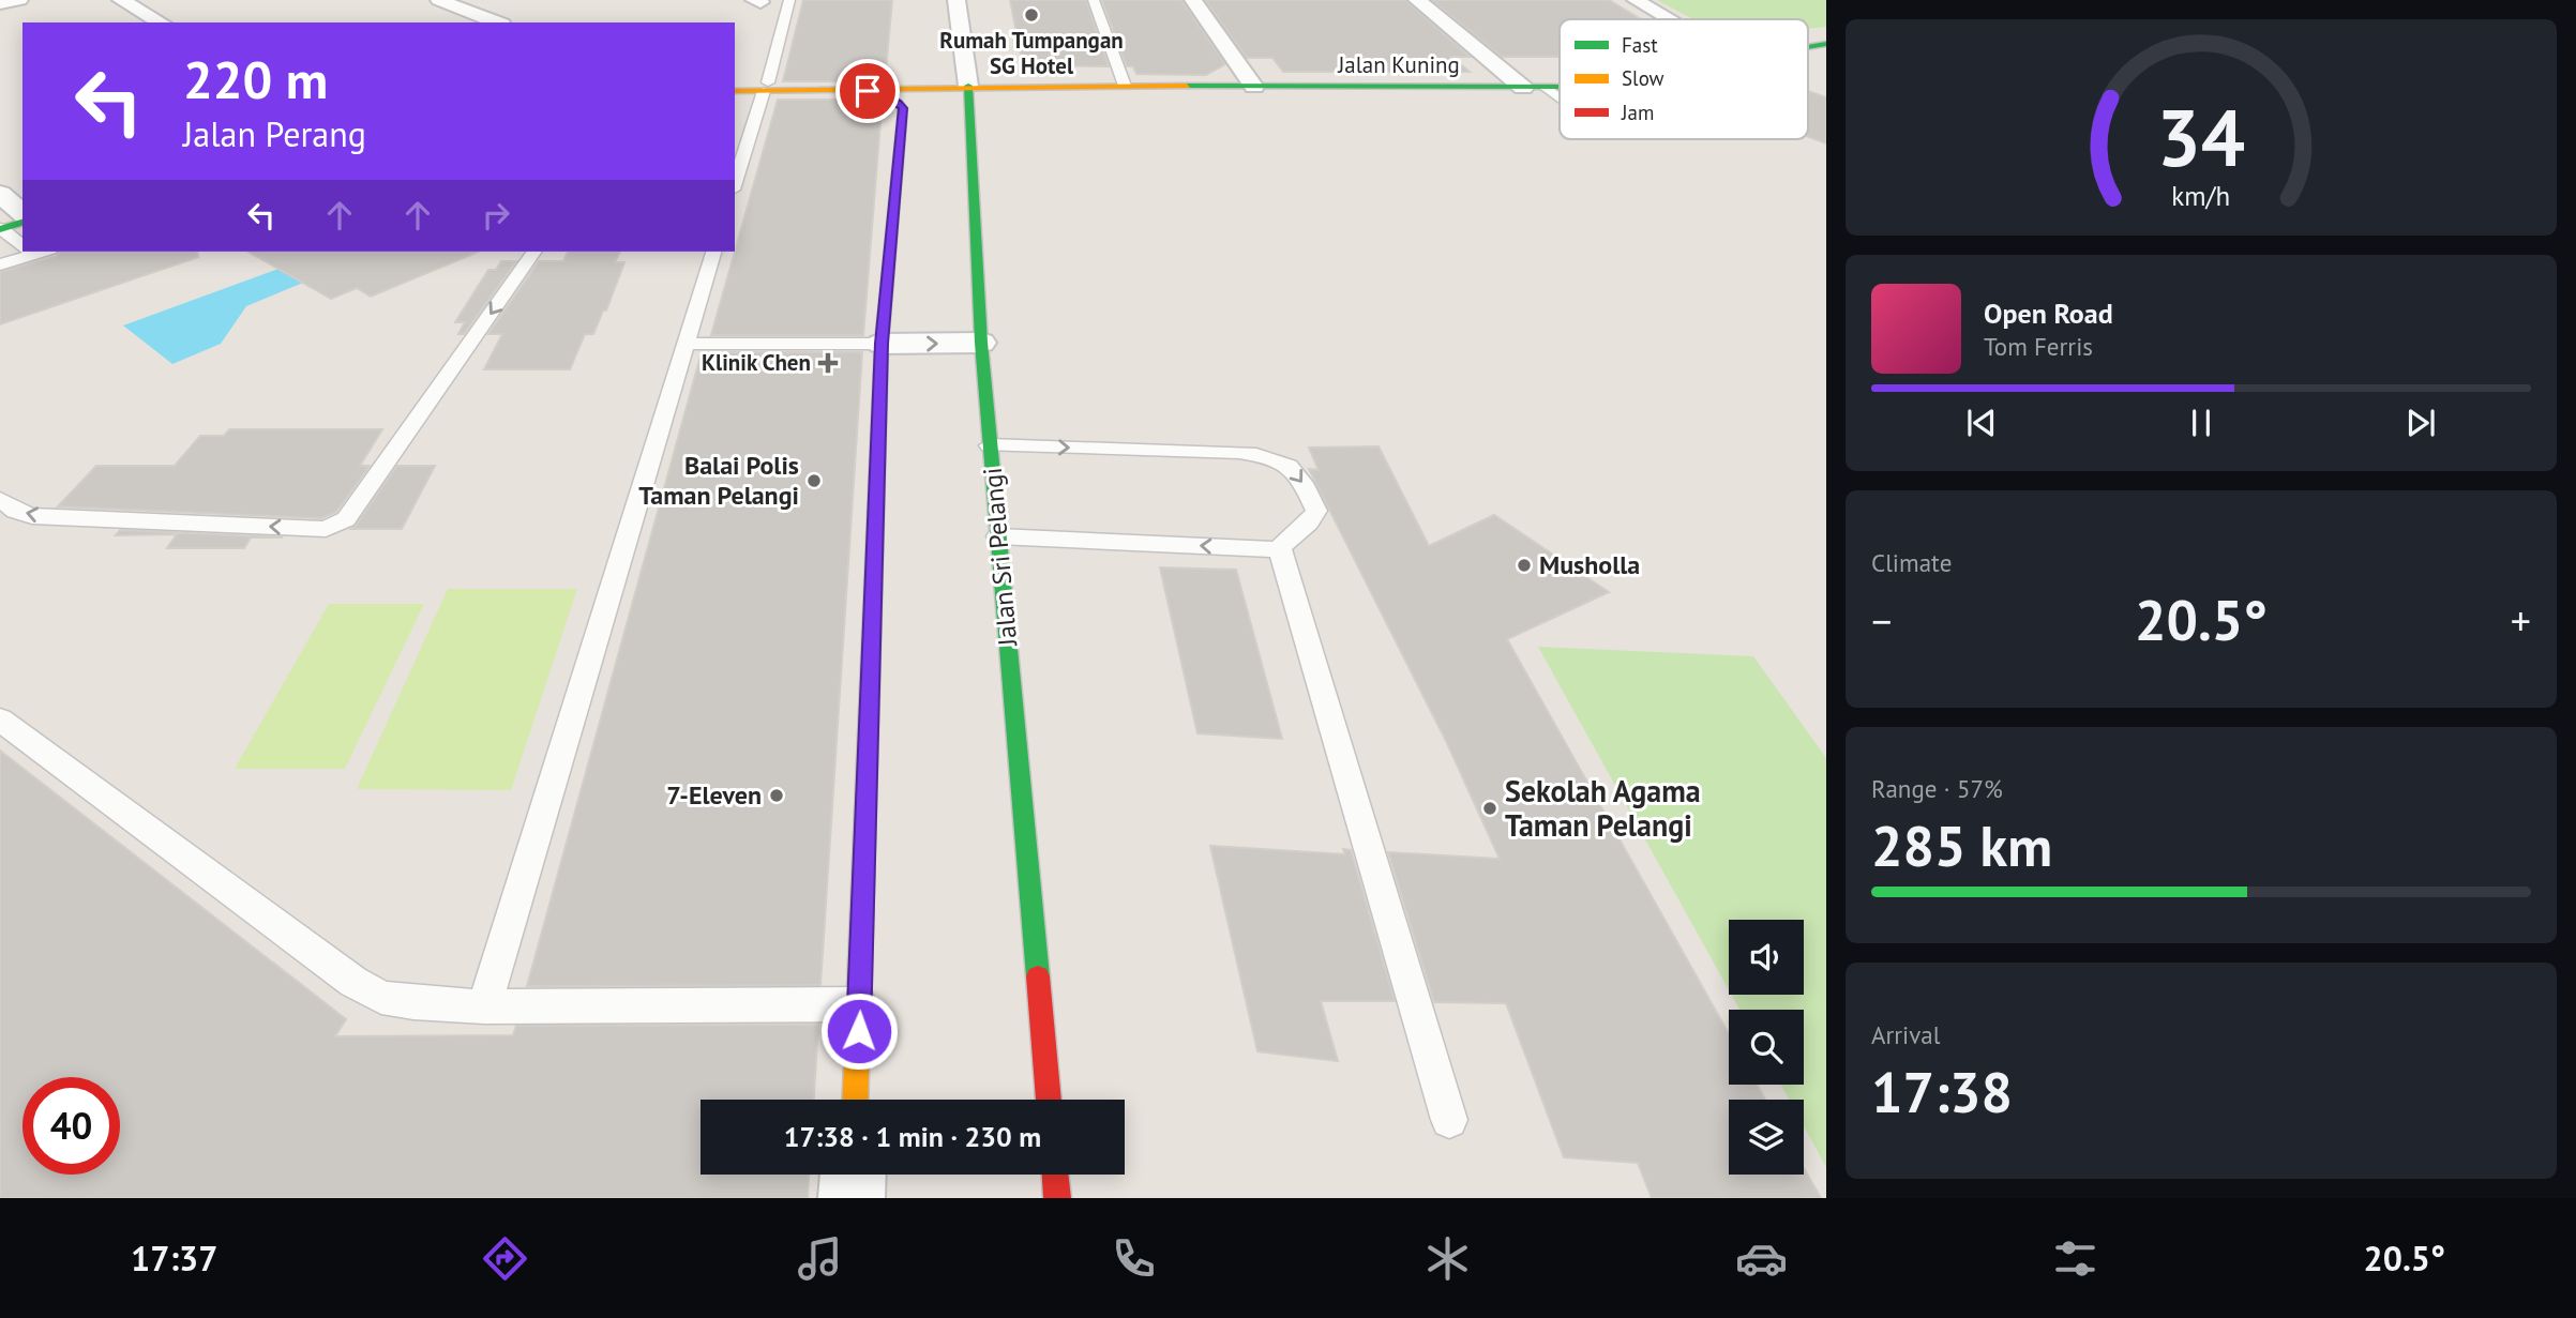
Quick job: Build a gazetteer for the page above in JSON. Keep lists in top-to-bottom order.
{
  "streets": {
    "street": ["Jalan Kuning", "Jalan Sri Pelangi"]
  },
  "crossings": [
    ["Jalan Kuning", "Jalan Sri Pelangi"]
  ],
  "places": {
    "other": [
      "Rumah Tumpangan SG Hotel",
      "Balai Polis Taman Pelangi",
      "Musholla",
      "7-Eleven",
      "Sekolah Agama Taman Pelangi"
    ],
    "health": ["Klinik Chen"]
  },
  "legend": ["Fast", "Slow", "Jam"],
  "page": {
    "turn": ["220 m", "Jalan Perang"],
    "song": ["Open Road", "Tom Ferris"],
    "tile": [
      "Climate",
      ["Range · 57%", "285 km"],
      ["Arrival", "17:38"]
    ],
    "heat": ["−", "20.5°", "+"],
    "limit": "40",
    "trip": "17:38 · 1 min · 230 m",
    "tabs": ["17:37", "20.5°"],
    "gauge": ["34", "km/h"]
  }
}
